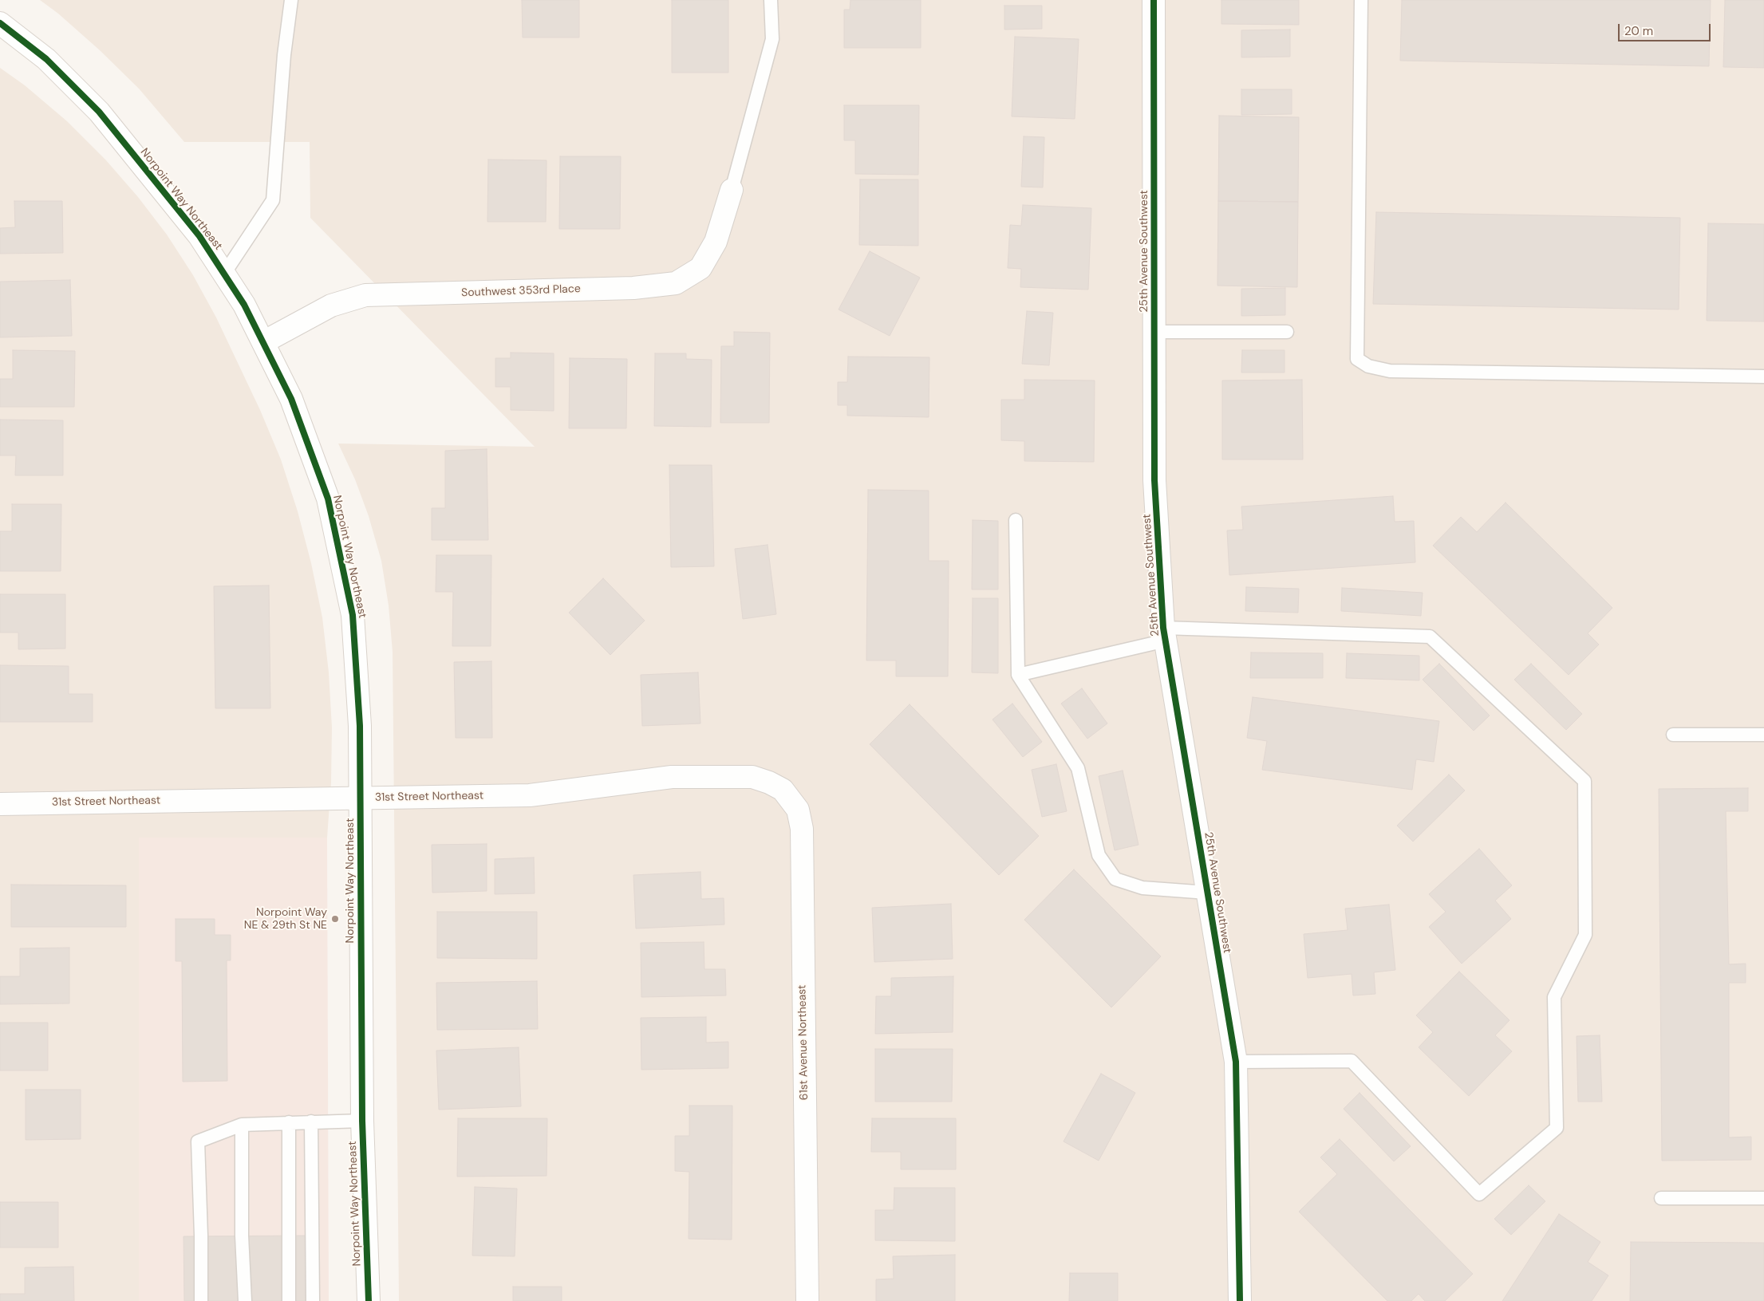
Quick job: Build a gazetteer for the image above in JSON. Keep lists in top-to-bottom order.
{
  "streets": {
    "street": [
      "Norpoint Way Northeast",
      "25th Avenue Southwest",
      "Southwest 353rd Place",
      "31st Street Northeast",
      "61st Avenue Northeast"
    ]
  },
  "crossings": [
    ["Norpoint Way Northeast", "Southwest 353rd Place"],
    ["Norpoint Way Northeast", "31st Street Northeast"],
    ["31st Street Northeast", "61st Avenue Northeast"]
  ],
  "places": ["Norpoint Way NE & 29th St NE"],
  "scale_bar": "20 m"
}
